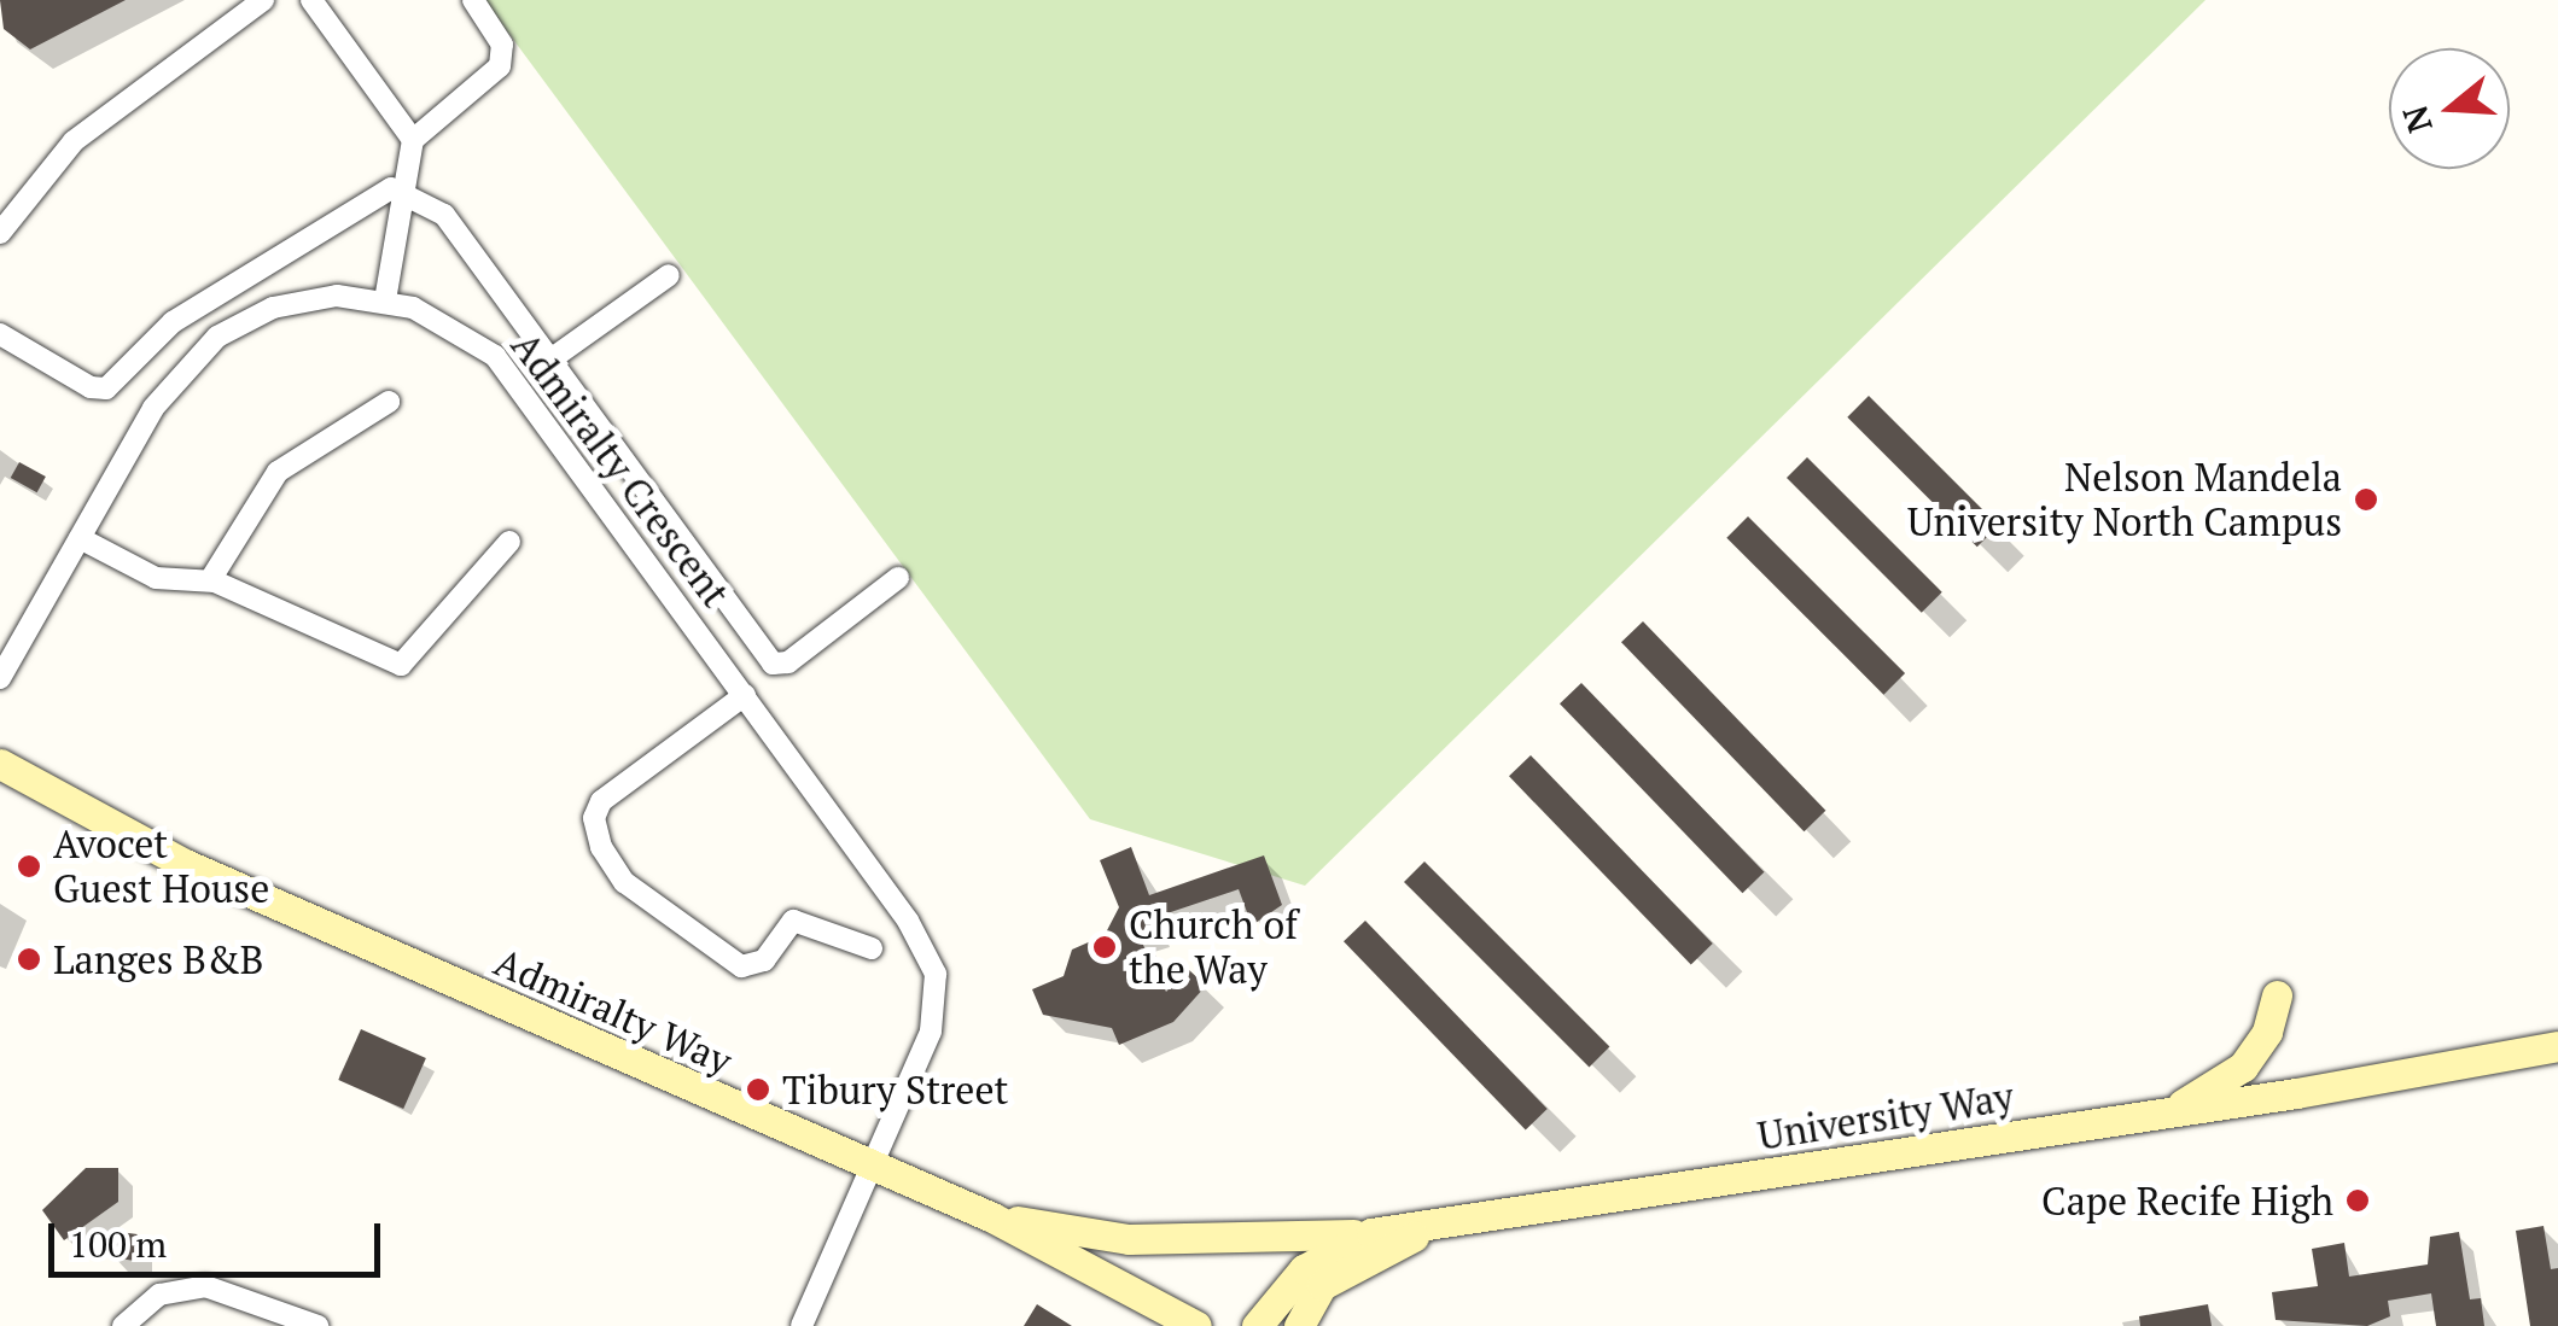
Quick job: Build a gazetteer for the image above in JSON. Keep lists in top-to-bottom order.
{
  "streets": {
    "main road": ["Admiralty Way", "University Way"],
    "street": ["Admiralty Crescent"]
  },
  "crossings": [
    ["Admiralty Crescent", "Admiralty Way"]
  ],
  "places": [
    "Nelson Mandela University North Campus",
    "Avocet Guest House",
    "Church of the Way",
    "Langes B&B",
    "Tibury Street",
    "Cape Recife High"
  ],
  "scale_bar": "100 m",
  "north": "left"
}
